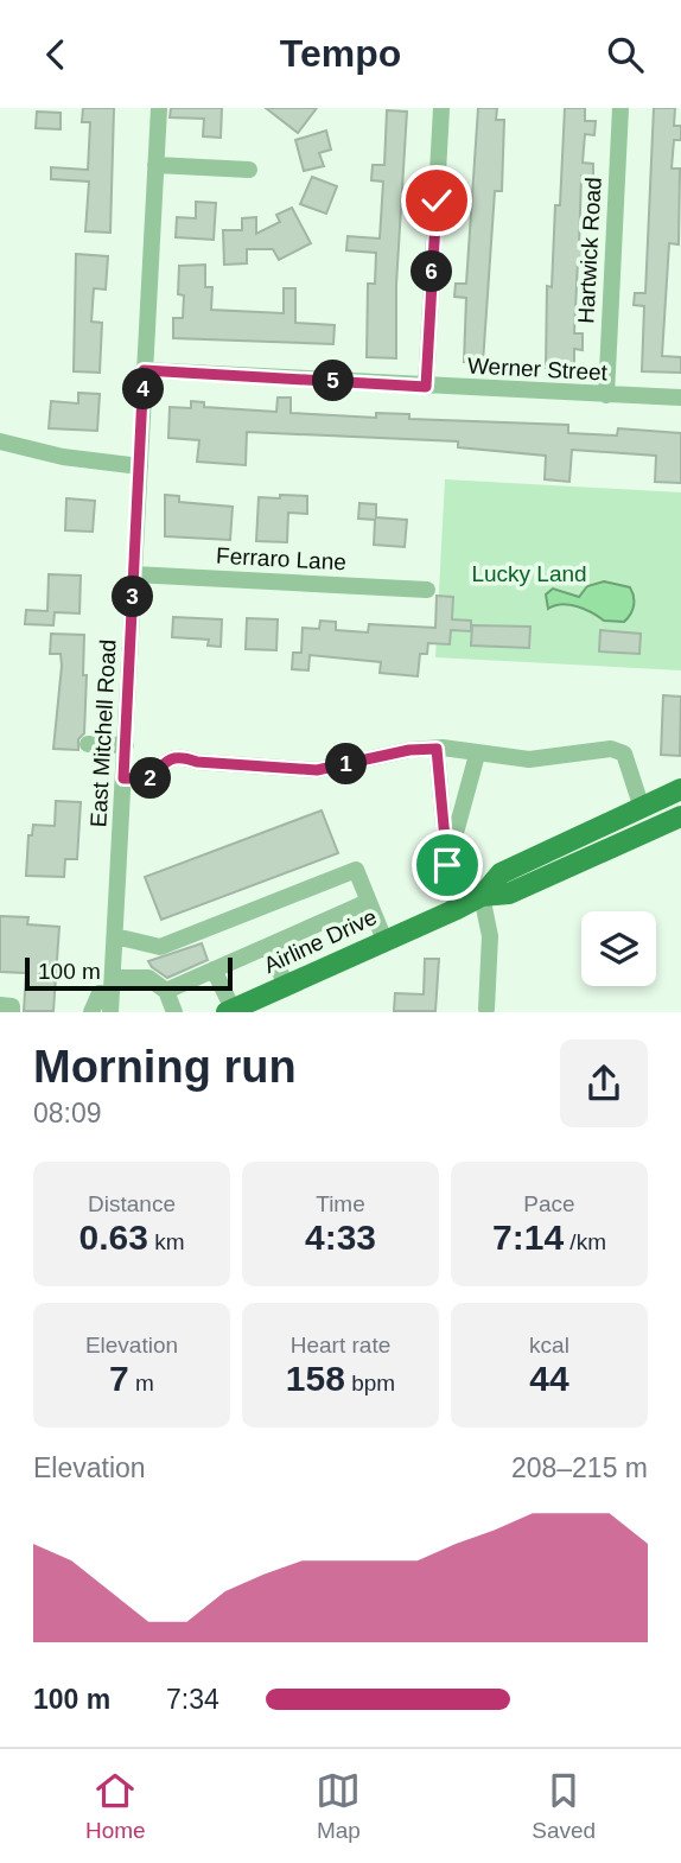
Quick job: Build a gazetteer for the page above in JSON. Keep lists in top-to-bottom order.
{
  "streets": {
    "main road": ["Airline Drive"],
    "street": [
      "Hartwick Road",
      "Werner Street",
      "Ferraro Lane",
      "East Mitchell Road"
    ]
  },
  "crossings": [
    ["Hartwick Road", "Werner Street"],
    ["Werner Street", "East Mitchell Road"],
    ["Ferraro Lane", "East Mitchell Road"]
  ],
  "parks": ["Lucky Land"],
  "scale_bar": "100 m",
  "page": {
    "header": "Tempo",
    "pins": [
      "6",
      "5",
      "4",
      "3",
      "1",
      "2"
    ],
    "scale": "100 m",
    "heading": ["Morning run", "08:09"],
    "stats": [
      ["Distance", "0.63 km"],
      ["Time", "4:33"],
      ["Pace", "7:14 /km"],
      ["Elevation", "7 m"],
      ["Heart rate", "158 bpm"],
      ["kcal", "44"]
    ],
    "chart": ["Elevation", "208–215 m"],
    "list": [
      {
        "name": "100 m",
        "note": "7:34"
      }
    ],
    "tabs": ["Home", "Map", "Saved"]
  }
}
